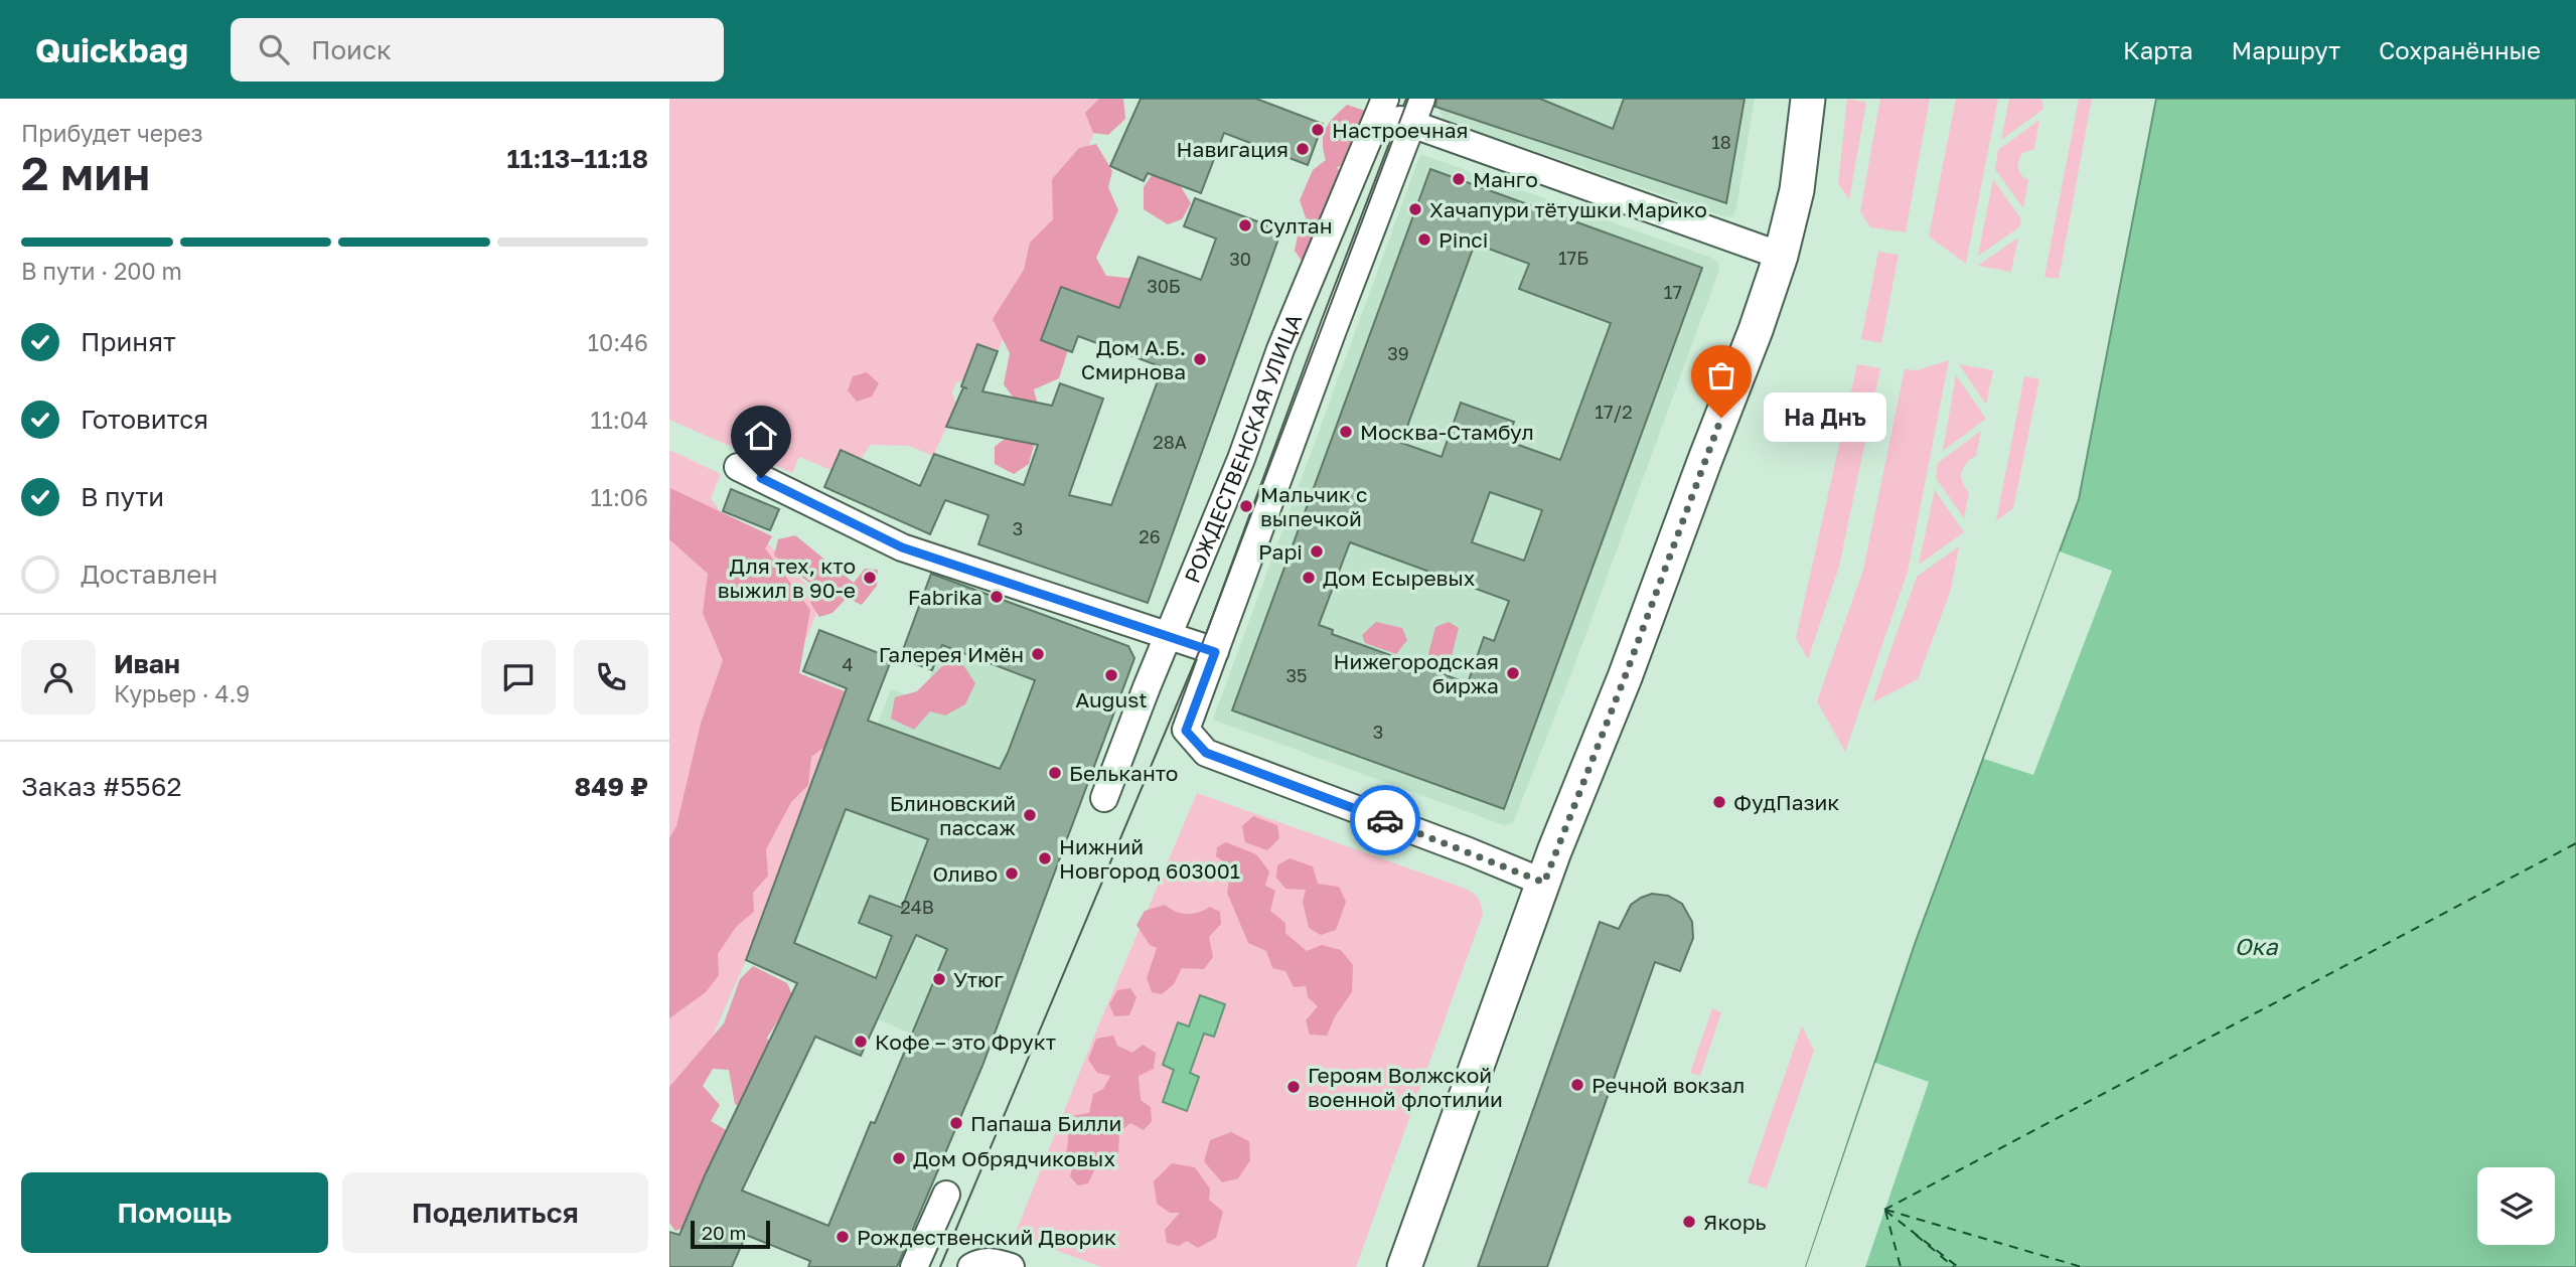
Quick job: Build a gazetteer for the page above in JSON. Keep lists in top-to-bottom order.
{
  "streets": {
    "street": ["РОЖДЕСТВЕНСКАЯ УЛИЦА"]
  },
  "water": ["Ока"],
  "places": [
    "Настроечная",
    "Навигация",
    "Манго",
    "Хачапури тётушки Марико",
    "Султан",
    "Pinci",
    "Дом А.Б. Смирнова",
    "На Днъ",
    "Москва-Стамбул",
    "Мальчик с выпечкой",
    "Papi",
    "Для тех, кто выжил в 90-е",
    "Дом Есыревых",
    "Fabrika",
    "Галерея Имён",
    "Нижегородская биржа",
    "August",
    "Бельканто",
    "ФудПазик",
    "Блиновский пассаж",
    "Нижний Новгород 603001",
    "Оливо",
    "Утюг",
    "Кофе – это Фрукт",
    "Речной вокзал",
    "Героям Волжской военной флотилии",
    "Папаша Билли",
    "Дом Обрядчиковых",
    "Якорь",
    "Рождественский Дворик"
  ],
  "house_numbers": [
    "18",
    "17Б",
    "30",
    "30Б",
    "17",
    "39",
    "17/2",
    "28А",
    "3",
    "26",
    "4",
    "35",
    "3",
    "24В"
  ],
  "scale_bar": "20 m",
  "page": {
    "header": "Quickbag",
    "search": "Поиск",
    "nav": ["Карта", "Маршрут", "Сохранённые"],
    "heading": ["2 мин", "Прибудет через", "11:13–11:18"],
    "panel": [
      "Иван",
      "Курьер · 4.9",
      "Заказ #5562",
      "849 ₽"
    ],
    "bar": "В пути · 200 m",
    "list": [
      ["Принят", "10:46"],
      ["Готовится", "11:04"],
      ["В пути", "11:06"],
      "Доставлен"
    ],
    "bubble": "На Днъ",
    "buttons": ["Помощь", "Поделиться"],
    "scale": "20 m"
  }
}
